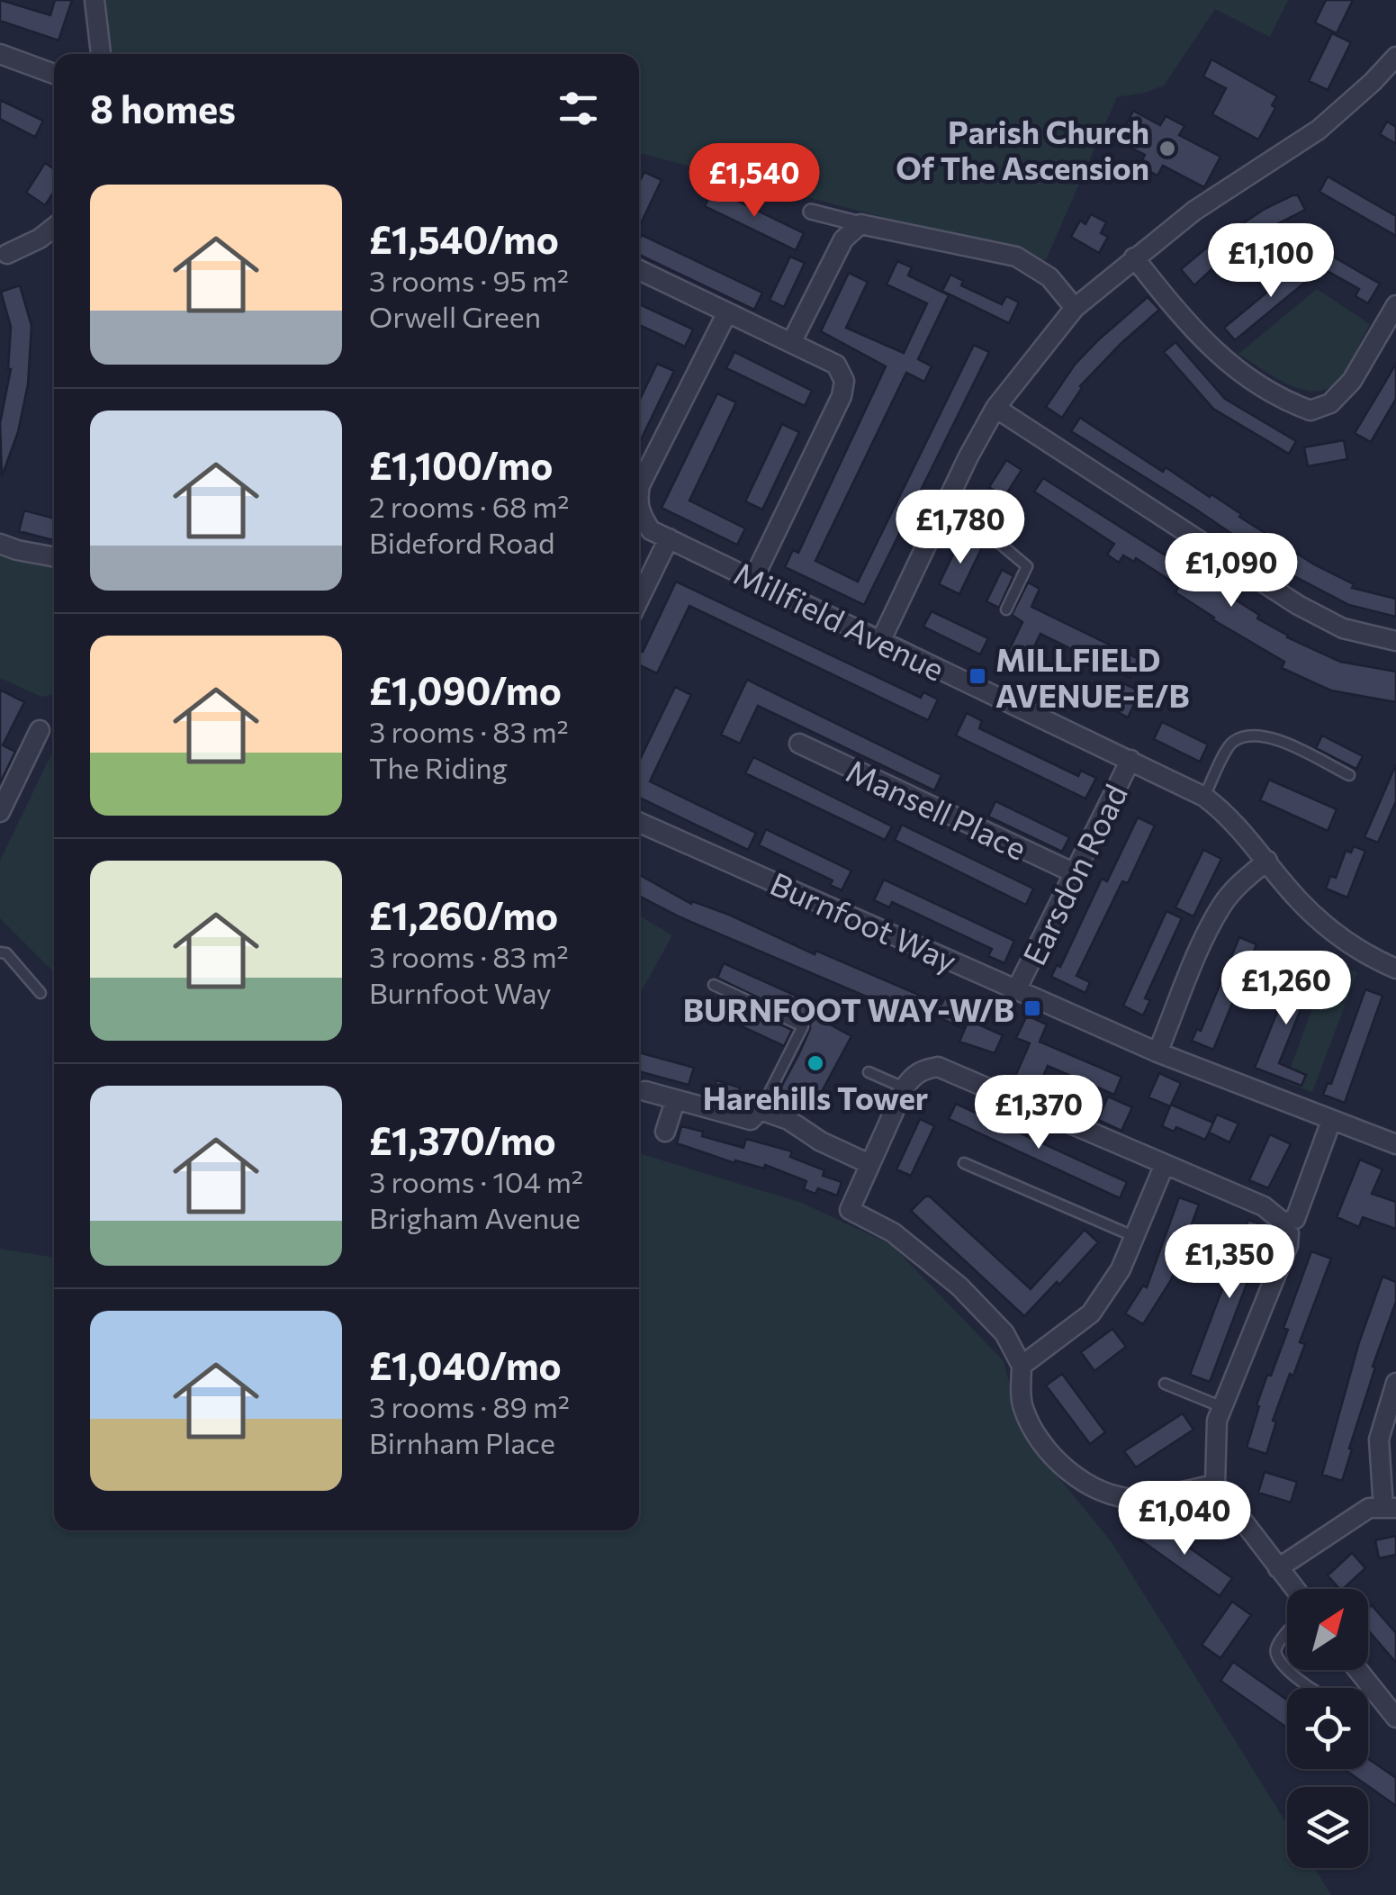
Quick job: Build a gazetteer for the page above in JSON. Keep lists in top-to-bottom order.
{
  "streets": {
    "street": [
      "Millfield Avenue",
      "Mansell Place",
      "Earsdon Road",
      "Burnfoot Way"
    ]
  },
  "crossings": [
    ["Millfield Avenue", "Earsdon Road"],
    ["Mansell Place", "Earsdon Road"],
    ["Earsdon Road", "Burnfoot Way"]
  ],
  "places": {
    "other": ["Parish Church Of The Ascension", "Harehills Tower"],
    "transit": ["MILLFIELD AVENUE-E/B", "BURNFOOT WAY-W/B"]
  },
  "north": "top right",
  "page": {
    "heading": "8 homes",
    "price": [
      "£1,540",
      "£1,100",
      "£1,780",
      "£1,090",
      "£1,260",
      "£1,370",
      "£1,350",
      "£1,040"
    ],
    "list": [
      {
        "name": "£1,540/mo",
        "note": "3 rooms · 95 m² · Orwell Green"
      },
      {
        "name": "£1,100/mo",
        "note": "2 rooms · 68 m² · Bideford Road"
      },
      {
        "name": "£1,090/mo",
        "note": "3 rooms · 83 m² · The Riding"
      },
      {
        "name": "£1,260/mo",
        "note": "3 rooms · 83 m² · Burnfoot Way"
      },
      {
        "name": "£1,370/mo",
        "note": "3 rooms · 104 m² · Brigham Avenue"
      },
      {
        "name": "£1,040/mo",
        "note": "3 rooms · 89 m² · Birnham Place"
      }
    ]
  }
}
